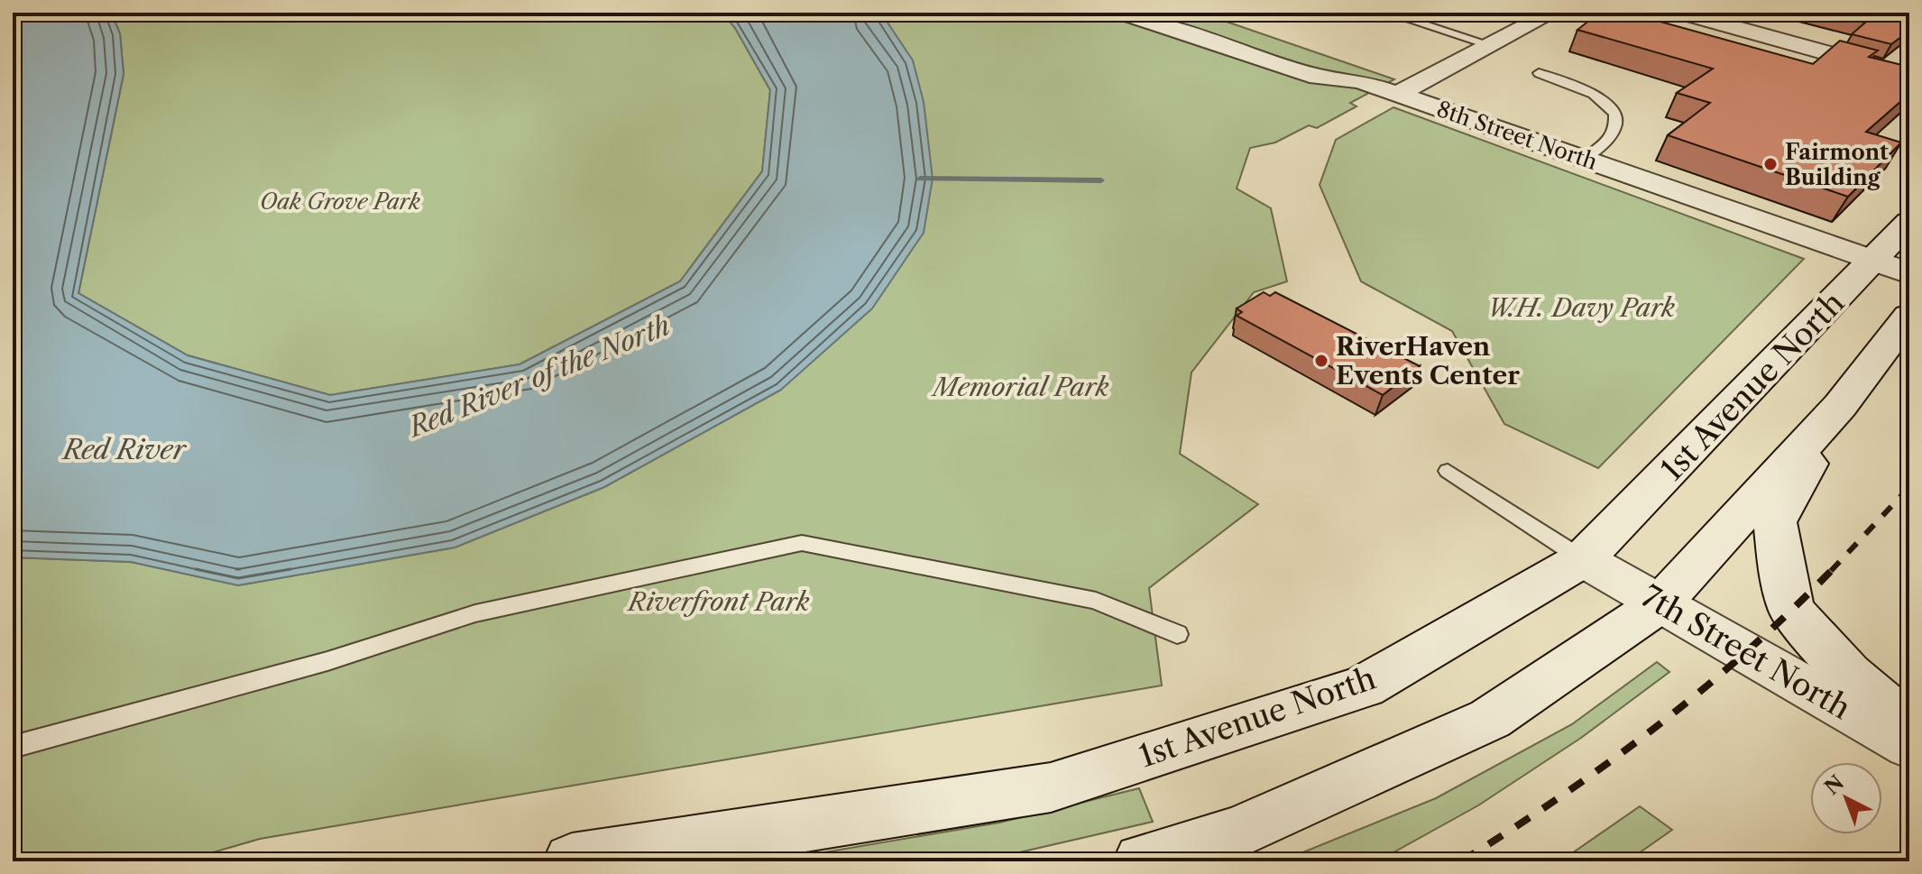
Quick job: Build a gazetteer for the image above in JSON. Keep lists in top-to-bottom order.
{
  "streets": {
    "main road": ["1st Avenue North"],
    "street": ["8th Street North", "7th Street North"]
  },
  "crossings": [
    ["8th Street North", "1st Avenue North"],
    ["1st Avenue North", "7th Street North"]
  ],
  "water": ["Red River of the North", "Red River"],
  "parks": [
    "Oak Grove Park",
    "W.H. Davy Park",
    "Memorial Park",
    "Riverfront Park"
  ],
  "places": ["Fairmont Building", "RiverHaven Events Center"],
  "north": "top left"
}
